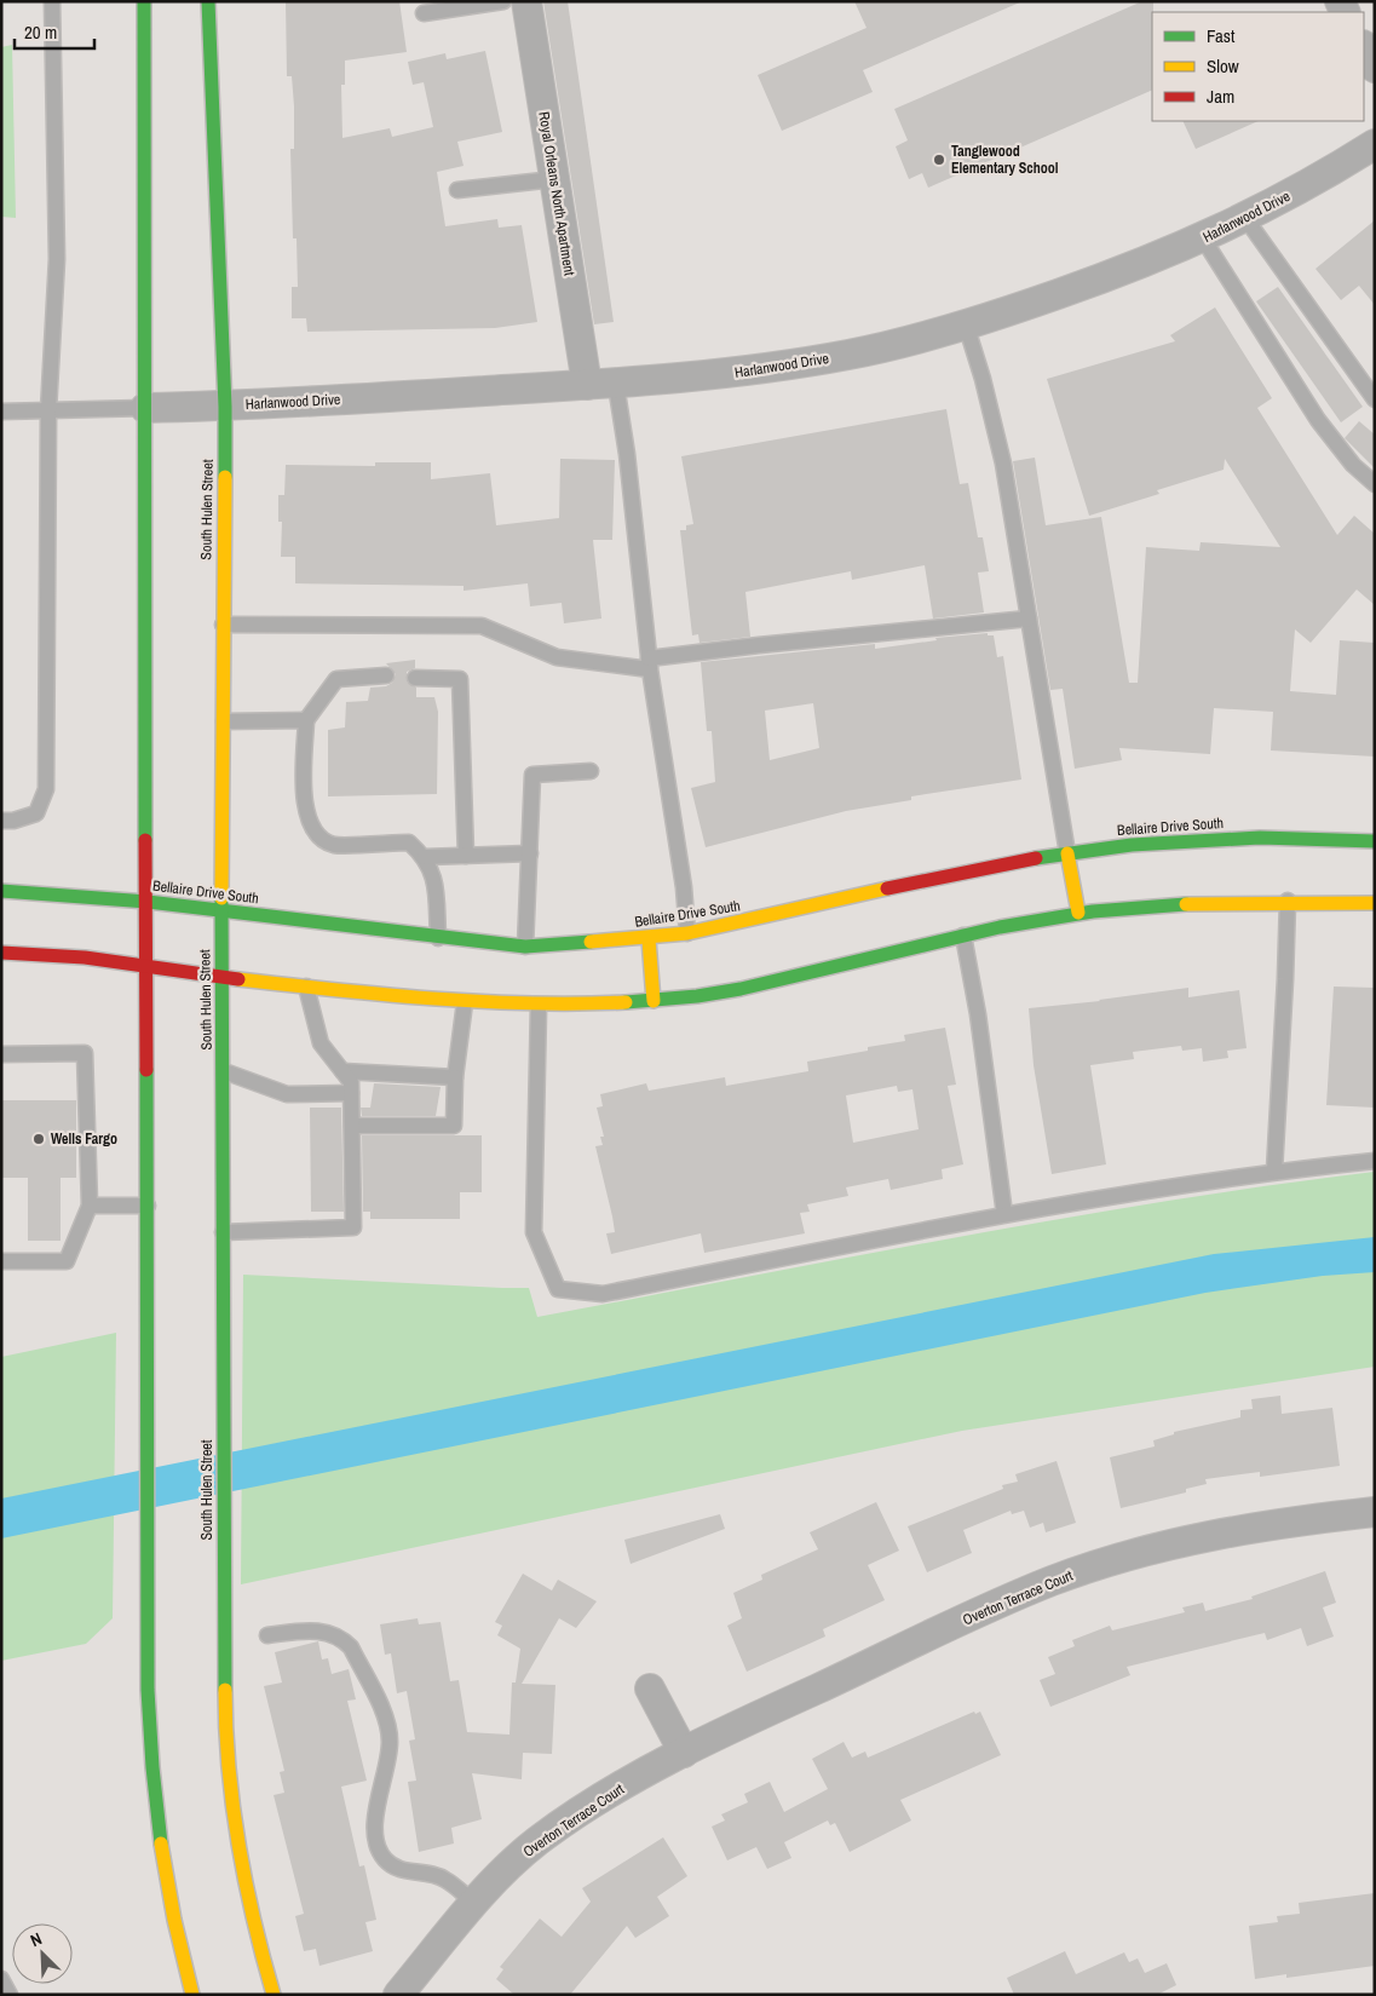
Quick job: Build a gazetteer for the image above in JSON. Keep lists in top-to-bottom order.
{
  "streets": {
    "main road": ["South Hulen Street", "Bellaire Drive South"],
    "street": ["Royal Orleans North Apartment", "Harlanwood Drive", "Overton Terrace Court"]
  },
  "crossings": [
    ["Royal Orleans North Apartment", "Harlanwood Drive"],
    ["Harlanwood Drive", "South Hulen Street"],
    ["South Hulen Street", "Bellaire Drive South"]
  ],
  "places": ["Tanglewood Elementary School", "Wells Fargo"],
  "legend": ["Fast", "Slow", "Jam"],
  "scale_bar": "20 m",
  "north": "top left"
}
